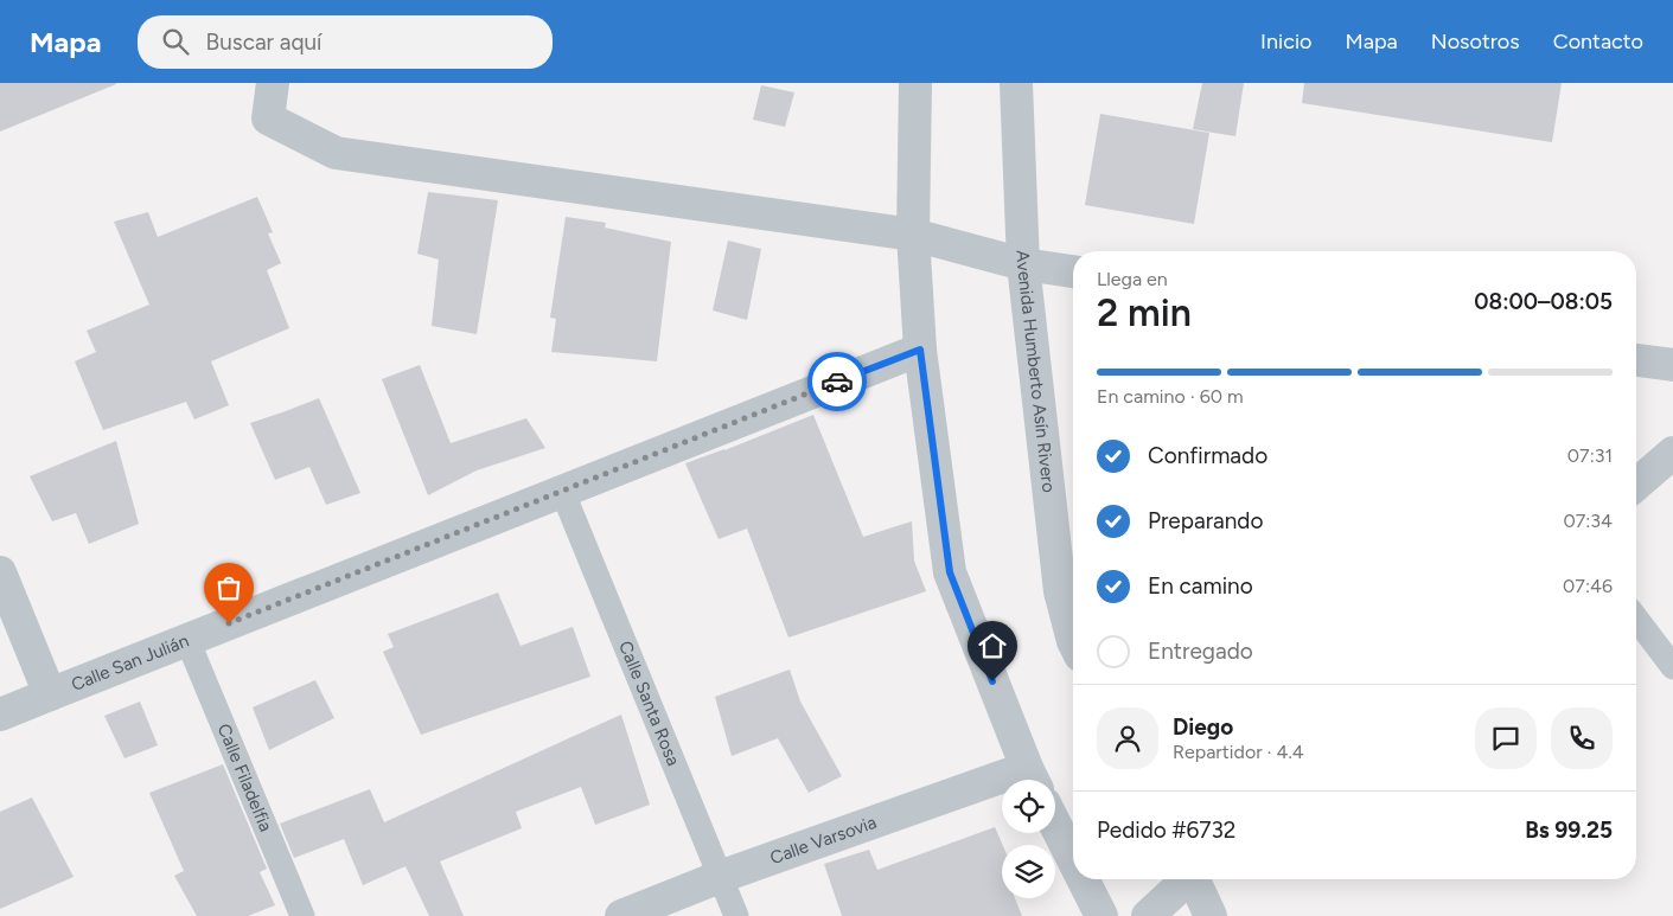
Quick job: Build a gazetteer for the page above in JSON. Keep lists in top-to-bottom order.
{
  "streets": {
    "street": ["Avenida Humberto Asín Rivero", "Calle San Julián", "Calle Varsovia"],
    "lane": ["Calle Santa Rosa", "Calle Filadelfia"]
  },
  "crossings": [
    ["Calle San Julián", "Calle Santa Rosa"],
    ["Calle San Julián", "Calle Filadelfia"],
    ["Calle Santa Rosa", "Calle Varsovia"]
  ],
  "page": {
    "header": "Mapa",
    "search": "Buscar aquí",
    "nav": [
      "Inicio",
      "Mapa",
      "Nosotros",
      "Contacto"
    ],
    "heading": ["2 min", "Llega en", "08:00–08:05"],
    "panel": [
      "Diego",
      "Repartidor · 4.4",
      "Pedido #6732",
      "Bs 99.25"
    ],
    "bar": "En camino · 60 m",
    "list": [
      ["Confirmado", "07:31"],
      ["Preparando", "07:34"],
      ["En camino", "07:46"],
      "Entregado"
    ]
  }
}
